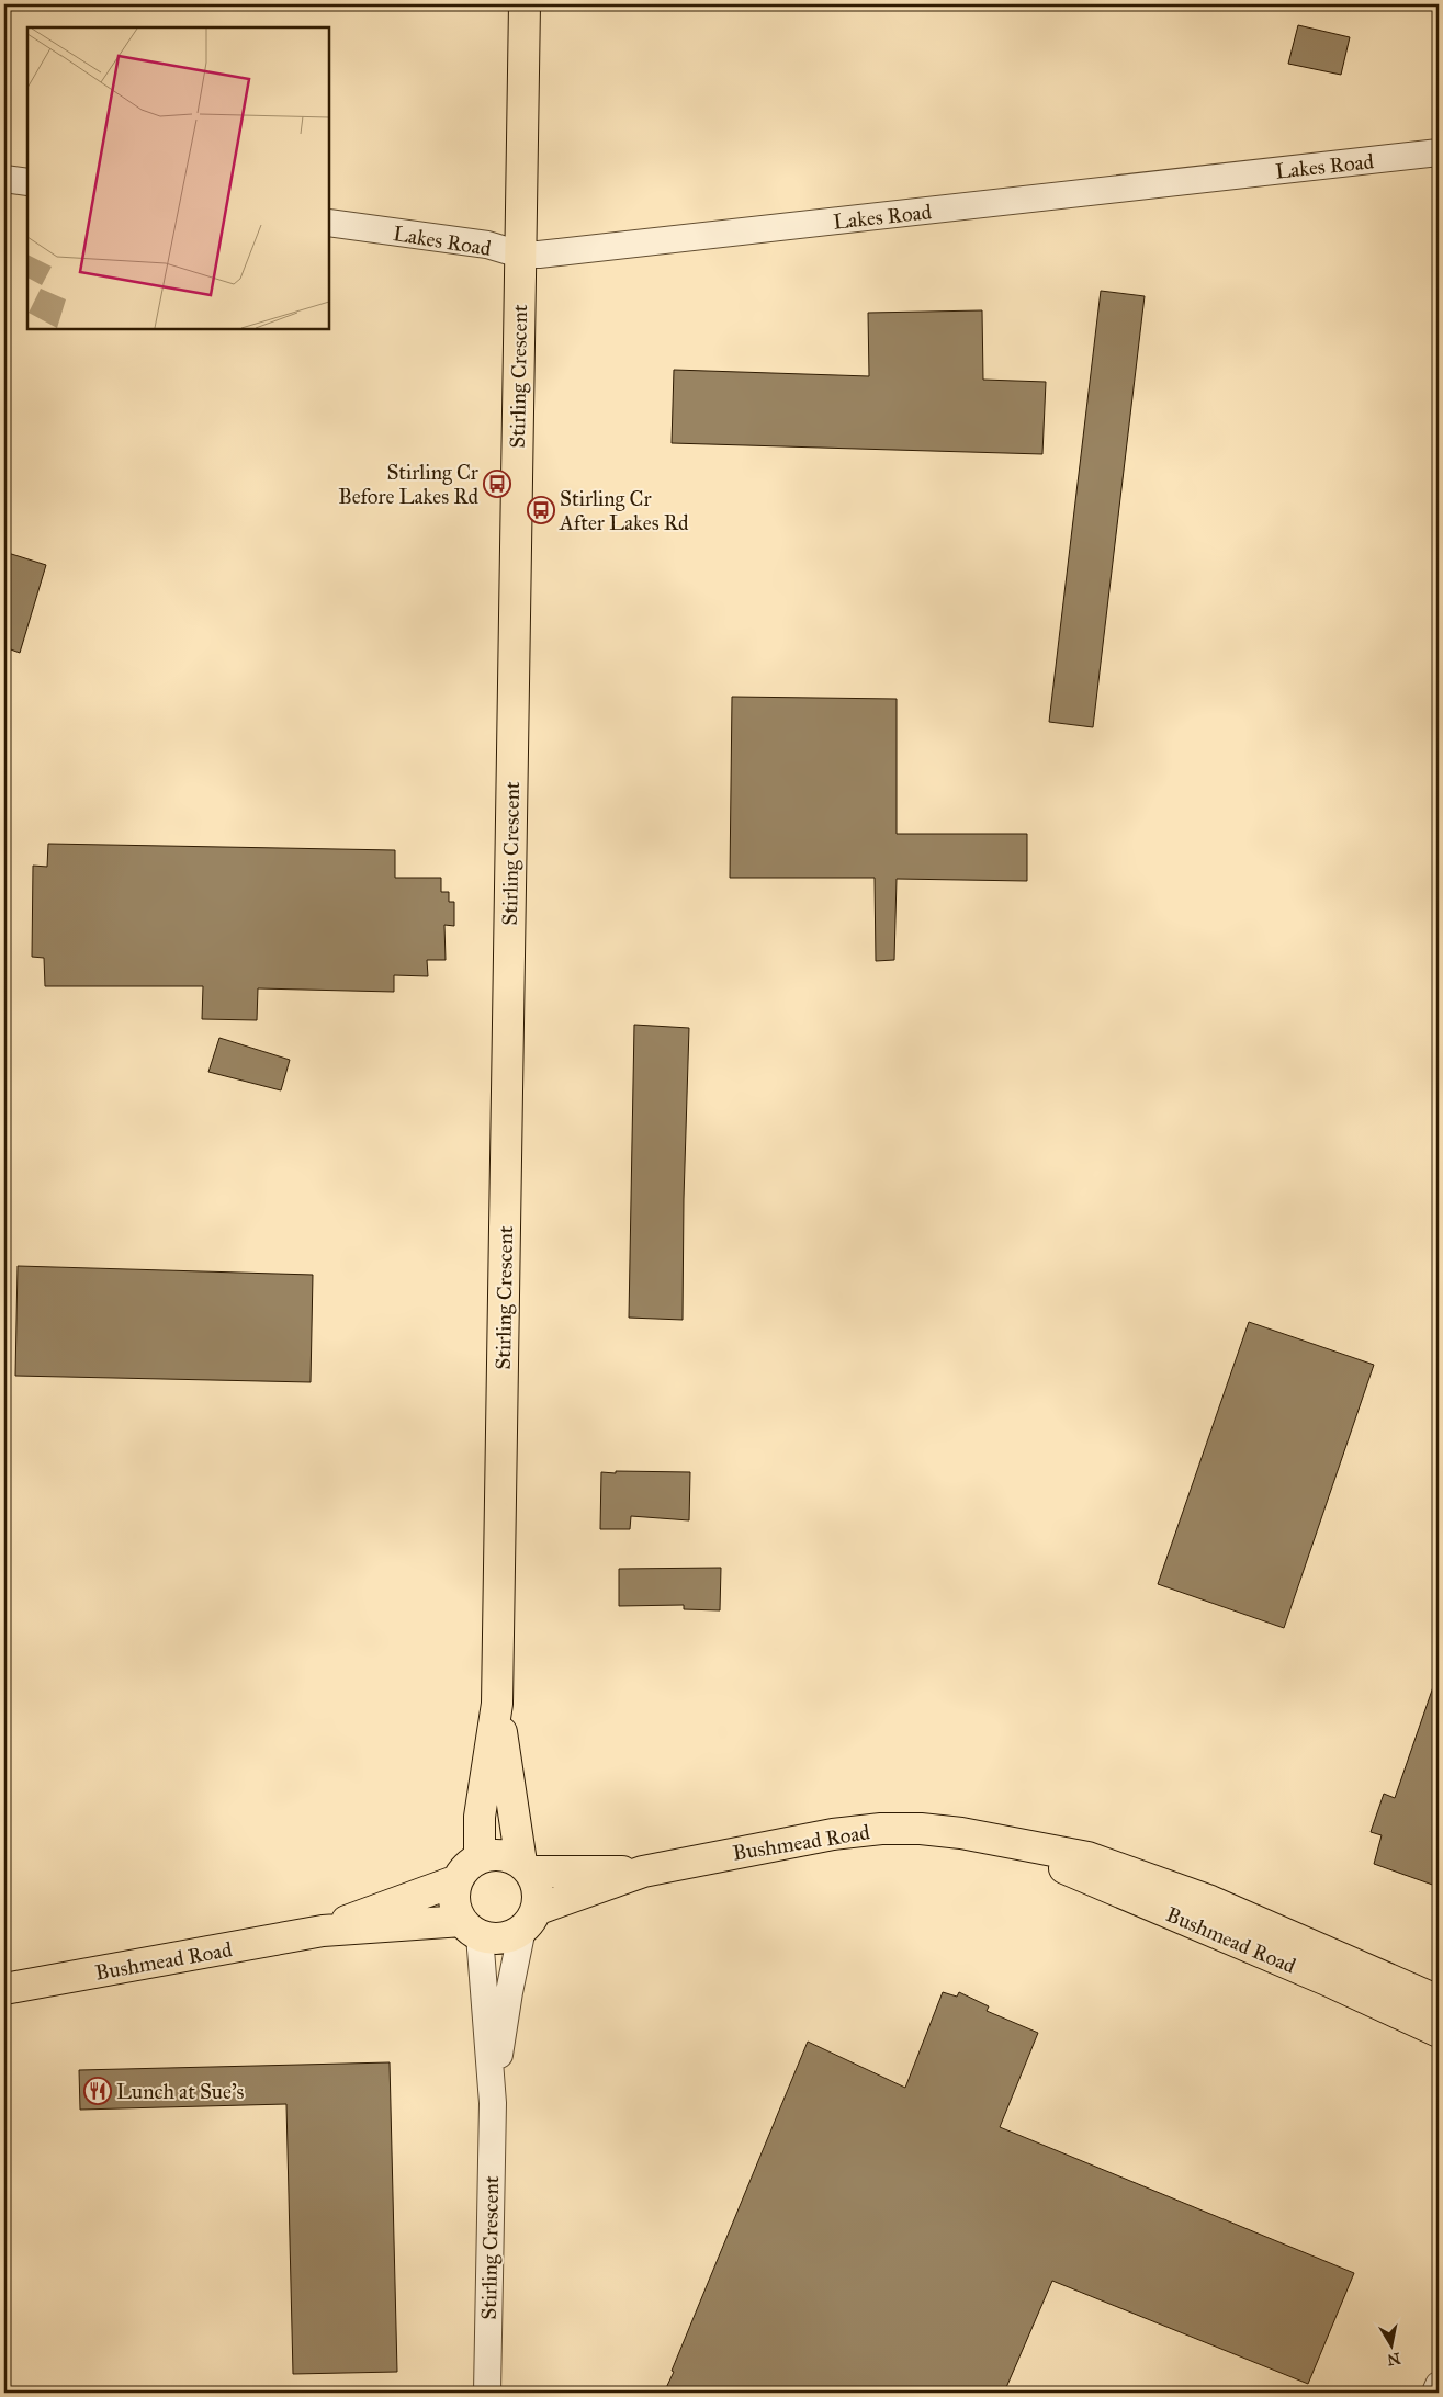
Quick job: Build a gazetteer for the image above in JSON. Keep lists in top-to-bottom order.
{
  "streets": {
    "main road": ["Stirling Crescent", "Bushmead Road"],
    "street": ["Lakes Road"]
  },
  "crossings": [
    ["Lakes Road", "Stirling Crescent"],
    ["Stirling Crescent", "Bushmead Road"]
  ],
  "places": {
    "bus stop": ["Stirling Cr Before Lakes Rd", "Stirling Cr After Lakes Rd"],
    "restaurant": ["Lunch at Sue's"]
  },
  "north": "bottom"
}
